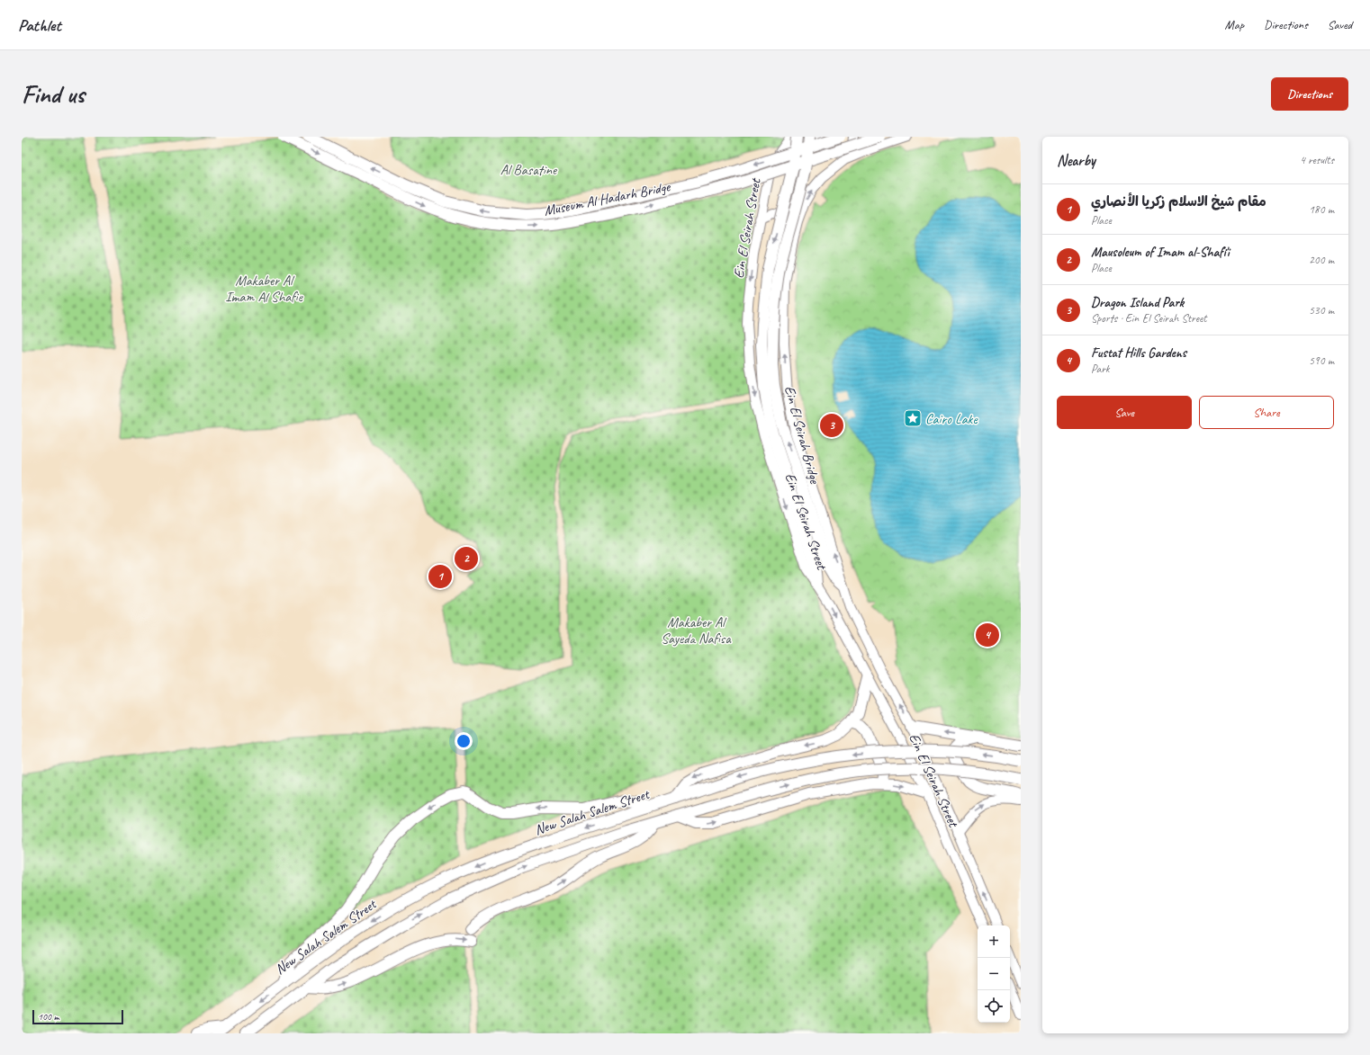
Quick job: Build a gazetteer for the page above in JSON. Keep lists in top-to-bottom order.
{
  "streets": {
    "highway": ["Museum Al Hadarh Bridge", "Ein El Seirah Bridge", "New Salah Salem Street"],
    "main road": ["Ein El Seirah Street"]
  },
  "crossings": [
    ["Ein El Seirah Street", "Ein El Seirah Bridge"]
  ],
  "parks": ["Al Basatine", "Makaber Al Imam Al Shafie", "Makaber Al Sayeda Nafisa"],
  "places": {
    "place": ["Cairo Lake"]
  },
  "scale_bar": "100 m",
  "page": {
    "header": "Pathlet",
    "nav": ["Map", "Directions", "Saved"],
    "buttons": [
      "Directions",
      ["Save", "Share"]
    ],
    "title": "Find us",
    "heading": ["Nearby", "4 results"],
    "list": [
      {
        "mark": "1",
        "name": "مقام شيخ الاسلام زكريا الأنصاري",
        "note": "Place",
        "value": "180 m"
      },
      {
        "mark": "2",
        "name": "Mausoleum of Imam al-Shafi'i",
        "note": "Place",
        "value": "200 m"
      },
      {
        "mark": "3",
        "name": "Dragon Island Park",
        "note": "Sports · Ein El Seirah Street",
        "value": "530 m"
      },
      {
        "mark": "4",
        "name": "Fustat Hills Gardens",
        "note": "Park",
        "value": "590 m"
      }
    ],
    "pins": [
      "3",
      "2",
      "1",
      "4"
    ],
    "map_buttons": ["+", "−"],
    "scale": "100 m"
  }
}
